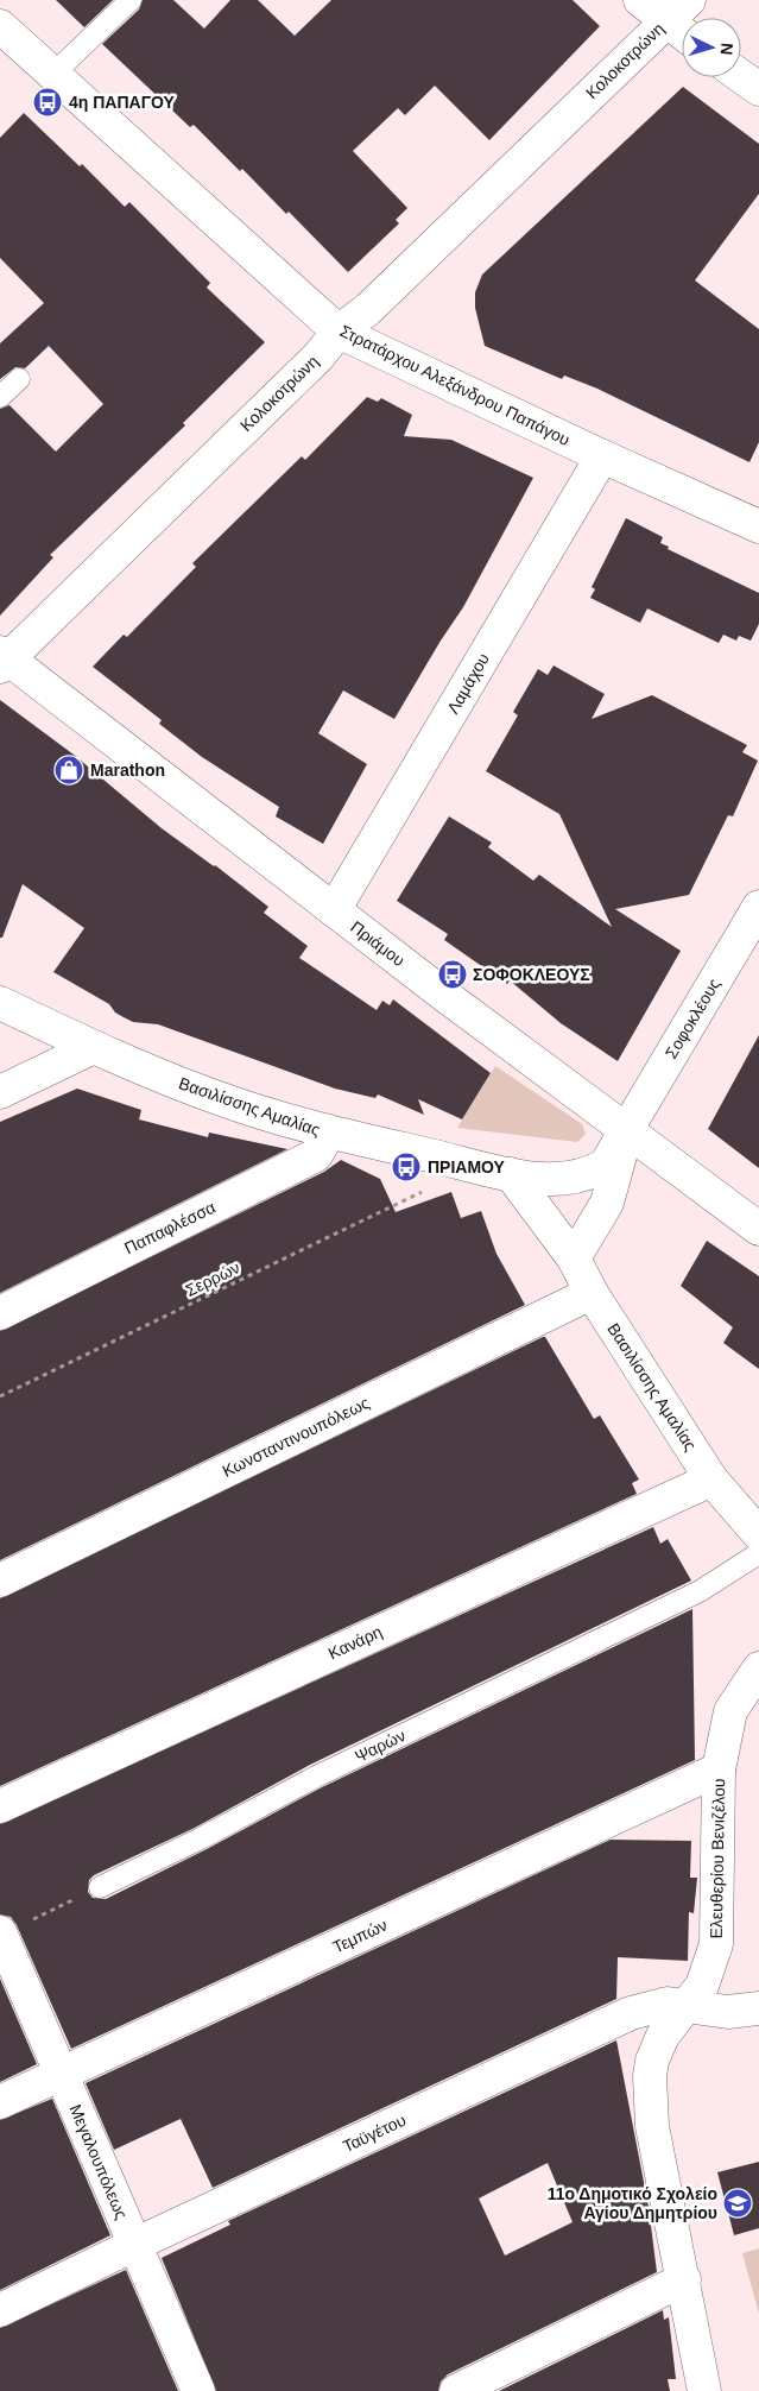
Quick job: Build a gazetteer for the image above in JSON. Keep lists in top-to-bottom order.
{
  "streets": {
    "street": [
      "Κολοκοτρώνη",
      "Στρατάρχου Αλεξάνδρου Παπάγου",
      "Λαμάχου",
      "Πριάμου",
      "Σοφοκλέους",
      "Βασιλίσσης Αμαλίας",
      "Παπαφλέσσα",
      "Κωνσταντινουπόλεως",
      "Κανάρη",
      "Ελευθερίου Βενιζέλου",
      "Τεμπών",
      "Ταϋγέτου",
      "Μεγαλουπόλεως"
    ],
    "lane": ["Ψαρών"],
    "path": ["Σερρών"]
  },
  "crossings": [
    ["Κολοκοτρώνη", "Στρατάρχου Αλεξάνδρου Παπάγου"],
    ["Κολοκοτρώνη", "Πριάμου"],
    ["Στρατάρχου Αλεξάνδρου Παπάγου", "Λαμάχου"],
    ["Λαμάχου", "Πριάμου"],
    ["Πριάμου", "Σοφοκλέους"],
    ["Πριάμου", "Βασιλίσσης Αμαλίας"],
    ["Σοφοκλέους", "Βασιλίσσης Αμαλίας"],
    ["Βασιλίσσης Αμαλίας", "Παπαφλέσσα"],
    ["Βασιλίσσης Αμαλίας", "Κωνσταντινουπόλεως"],
    ["Βασιλίσσης Αμαλίας", "Κανάρη"],
    ["Ελευθερίου Βενιζέλου", "Τεμπών"],
    ["Ελευθερίου Βενιζέλου", "Ταϋγέτου"],
    ["Τεμπών", "Μεγαλουπόλεως"],
    ["Ταϋγέτου", "Μεγαλουπόλεως"]
  ],
  "places": {
    "bus stop": ["4η ΠΑΠΑΓΟΥ", "ΣΟΦΟΚΛΕΟΥΣ", "ΠΡΙΑΜΟΥ"],
    "shop": ["Marathon"],
    "school or university": ["11ο Δημοτικό Σχολείο Αγίου Δημητρίου"]
  },
  "north": "right"
}
